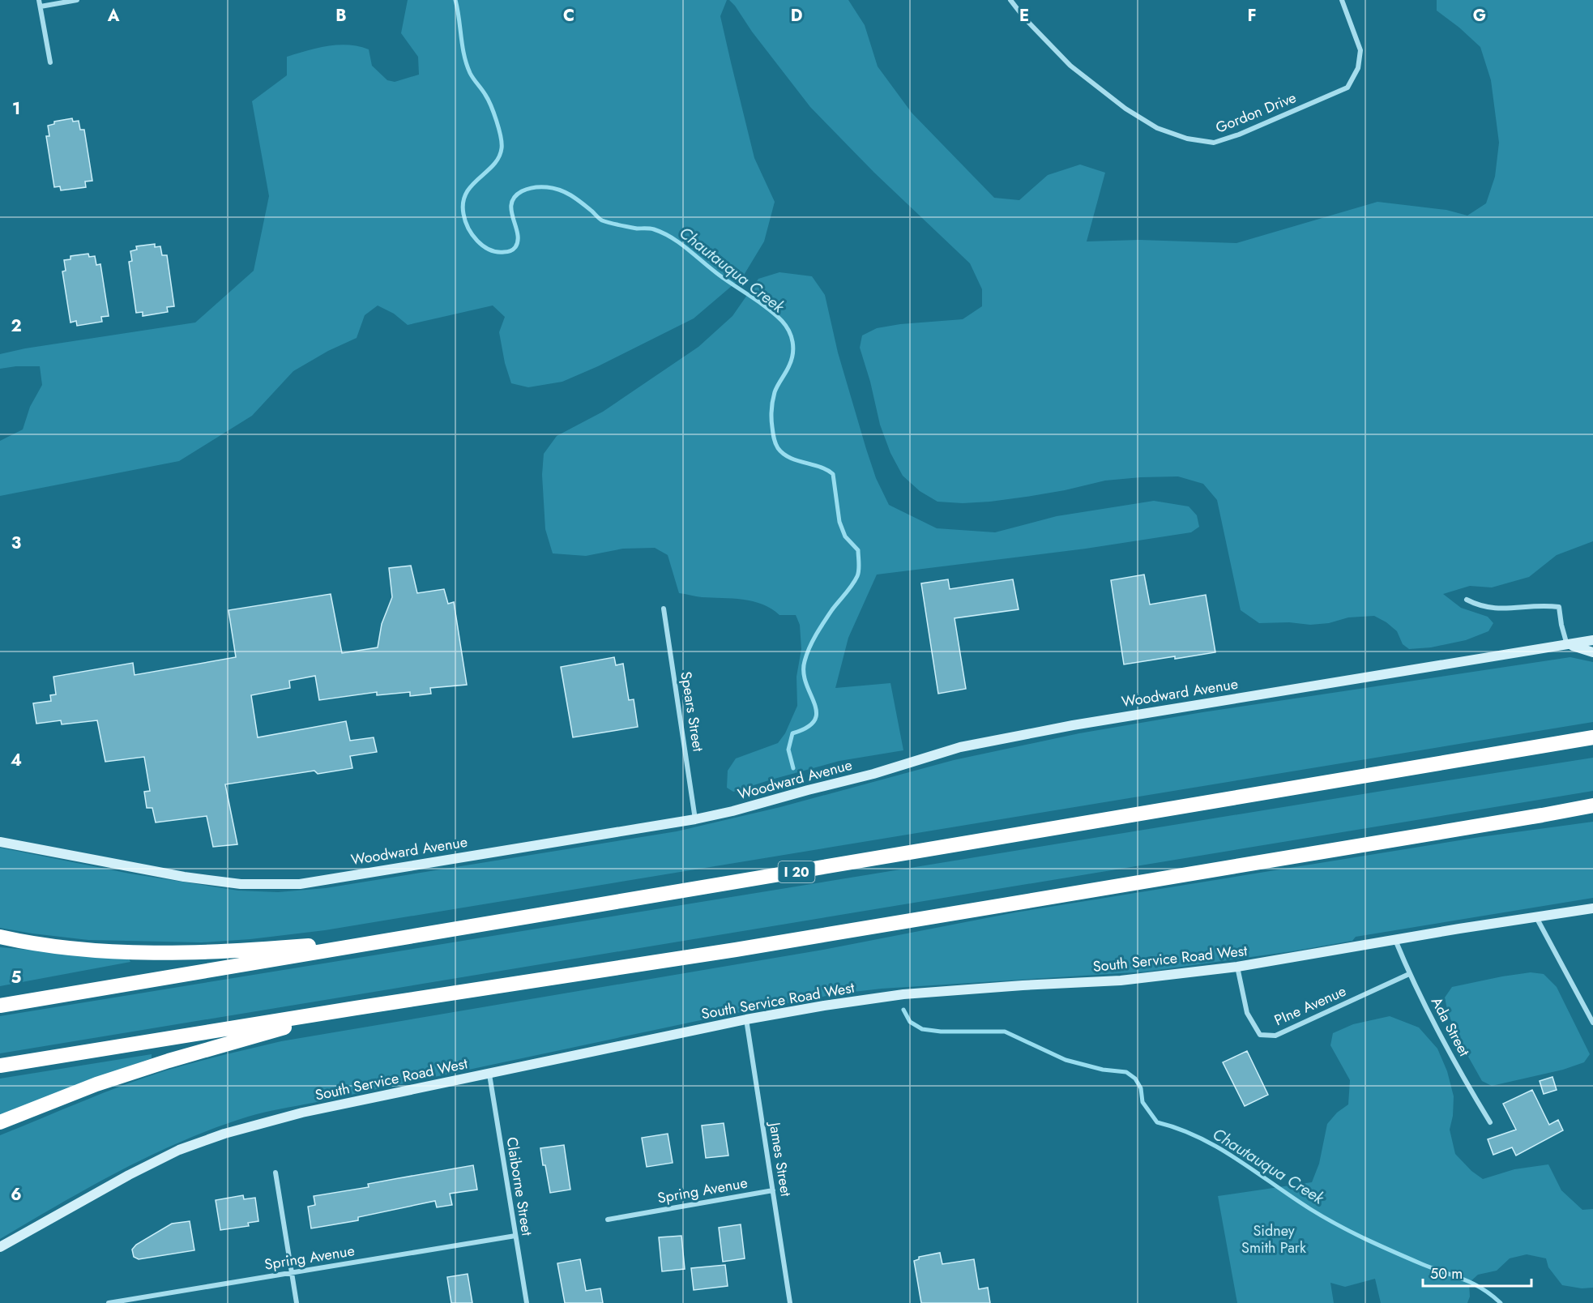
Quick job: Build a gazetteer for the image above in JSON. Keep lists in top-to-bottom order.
{
  "streets": {
    "highway": ["I 20"],
    "main road": ["Woodward Avenue", "South Service Road West"],
    "street": [
      "Gordon Drive",
      "Spears Street",
      "PIne Avenue",
      "Ada Street",
      "James Street",
      "Claiborne Street",
      "Spring Avenue"
    ]
  },
  "crossings": [
    ["Woodward Avenue", "Spears Street"],
    ["South Service Road West", "PIne Avenue"],
    ["South Service Road West", "Ada Street"],
    ["South Service Road West", "James Street"],
    ["South Service Road West", "Claiborne Street"],
    ["PIne Avenue", "Ada Street"],
    ["James Street", "Spring Avenue"],
    ["Claiborne Street", "Spring Avenue"]
  ],
  "water": ["Chautauqua Creek"],
  "parks": ["Sidney Smith Park"],
  "scale_bar": "50 m",
  "grid": {
    "columns": [
      "A",
      "B",
      "C",
      "D",
      "E",
      "F",
      "G"
    ],
    "rows": [
      "1",
      "2",
      "3",
      "4",
      "5",
      "6"
    ]
  }
}
